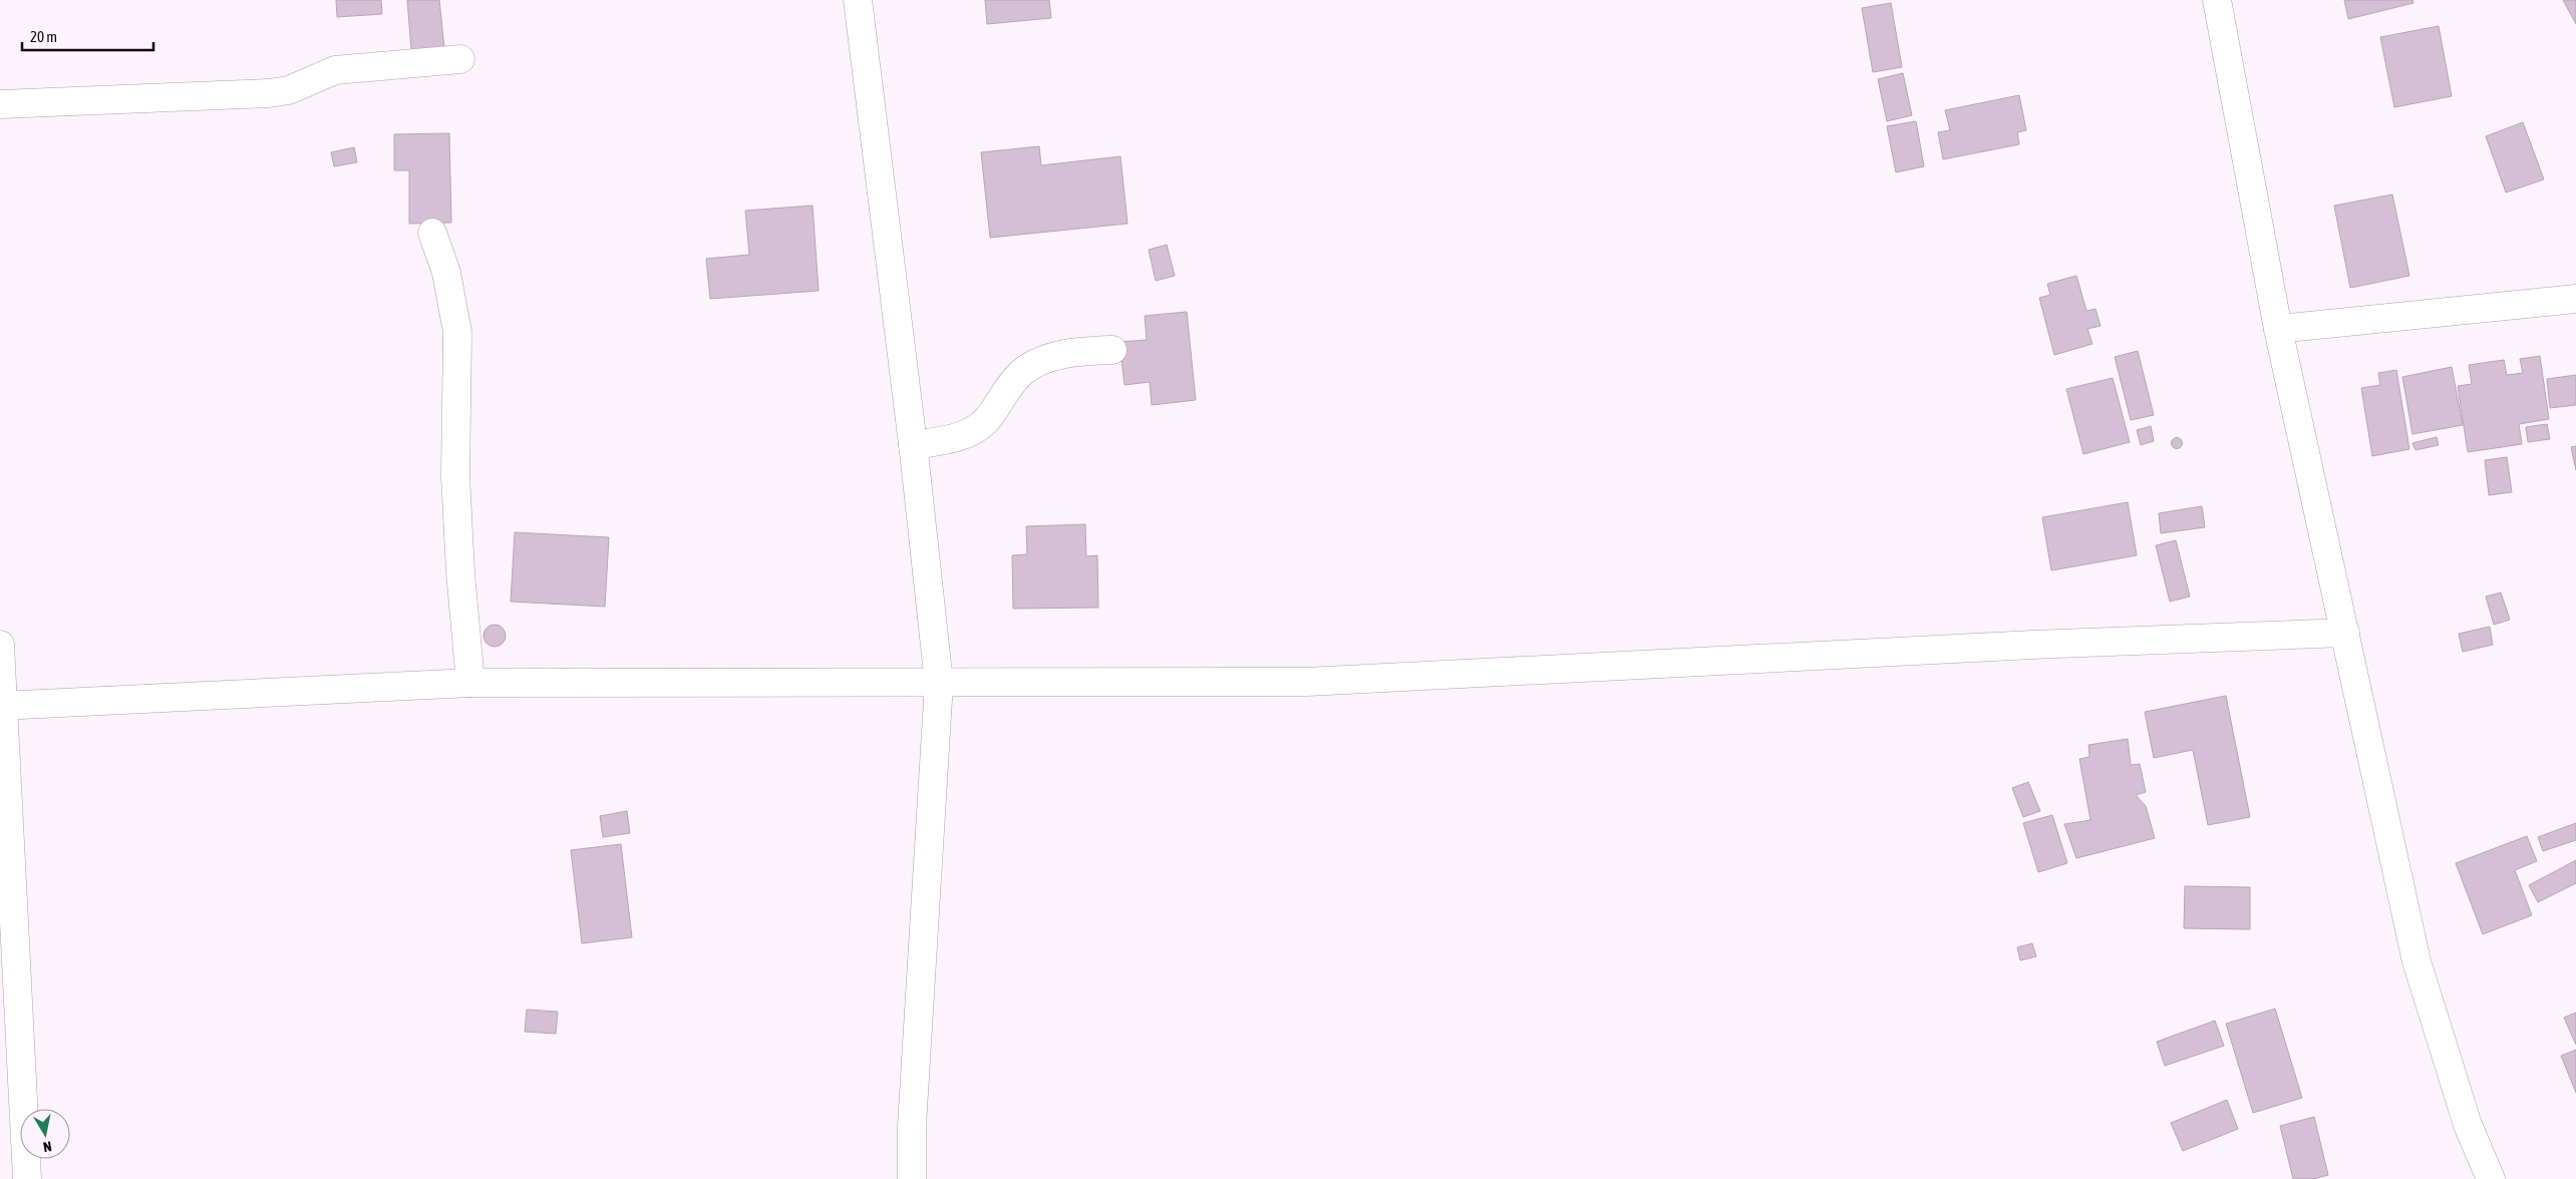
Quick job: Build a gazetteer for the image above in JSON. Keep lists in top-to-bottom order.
{
  "scale_bar": "20 m",
  "north": "bottom"
}
